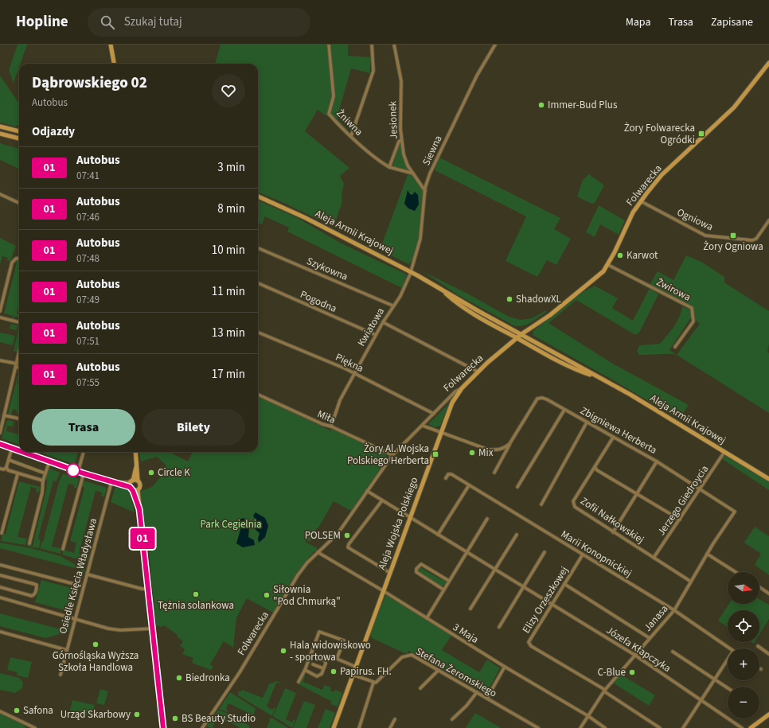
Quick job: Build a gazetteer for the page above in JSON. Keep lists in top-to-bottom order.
{
  "streets": {
    "street": [
      "Jesionek",
      "Żniwna",
      "Siewna",
      "Folwarecka",
      "Ogniowa",
      "Aleja Armii Krajowej",
      "Szykowna",
      "Żwirowa",
      "Pogodna",
      "Kwiatowa",
      "Piękna",
      "Miła",
      "Zbigniewa Herberta",
      "Jerzego Giedroycia",
      "Zofii Nałkowskiej",
      "Aleja Wojska Polskiego",
      "Marii Konopnickiej",
      "Osiedle Księcia Władysława",
      "Elizy Orzeszkowej",
      "Janasa",
      "3 Maja",
      "Józefa Kłapczyka",
      "Stefana Żeromskiego"
    ]
  },
  "crossings": [
    ["Jesionek", "Żniwna"],
    ["Jesionek", "Siewna"],
    ["Siewna", "Aleja Armii Krajowej"],
    ["Siewna", "Kwiatowa"],
    ["Folwarecka", "Ogniowa"],
    ["Folwarecka", "Aleja Armii Krajowej"],
    ["Folwarecka", "Żwirowa"],
    ["Folwarecka", "Piękna"],
    ["Folwarecka", "Miła"],
    ["Folwarecka", "Aleja Wojska Polskiego"],
    ["Folwarecka", "3 Maja"],
    ["Folwarecka", "Józefa Kłapczyka"],
    ["Aleja Armii Krajowej", "Kwiatowa"],
    ["Aleja Armii Krajowej", "Jerzego Giedroycia"],
    ["Szykowna", "Kwiatowa"],
    ["Pogodna", "Kwiatowa"],
    ["Kwiatowa", "Piękna"],
    ["Kwiatowa", "Miła"],
    ["Zbigniewa Herberta", "Jerzego Giedroycia"],
    ["Zbigniewa Herberta", "Zofii Nałkowskiej"],
    ["Zbigniewa Herberta", "Janasa"],
    ["Jerzego Giedroycia", "Zofii Nałkowskiej"],
    ["Zofii Nałkowskiej", "Janasa"],
    ["Aleja Wojska Polskiego", "3 Maja"],
    ["Aleja Wojska Polskiego", "Józefa Kłapczyka"],
    ["Marii Konopnickiej", "Elizy Orzeszkowej"],
    ["Marii Konopnickiej", "Janasa"],
    ["Elizy Orzeszkowej", "Janasa"],
    ["Elizy Orzeszkowej", "Józefa Kłapczyka"],
    ["Janasa", "3 Maja"],
    ["Janasa", "Józefa Kłapczyka"]
  ],
  "parks": ["Park Cegielnia"],
  "places": {
    "other": [
      "Immer-Bud Plus",
      "Karwot",
      "ShadowXL",
      "Mix",
      "Circle K",
      "POLSEM",
      "Tężnia solankowa",
      "Siłownia \"Pod Chmurką\"",
      "Górnośląska Wyższa Szkoła Handlowa",
      "Hala widowiskowo - sportowa",
      "Papirus. FH.",
      "C-Blue",
      "Biedronka",
      "Safona",
      "Urząd Skarbowy",
      "BS Beauty Studio"
    ],
    "transit": ["Żory Folwarecka Ogródki", "Żory Ogniowa", "Żory Al. Wojska Polskiego Herberta"]
  },
  "lines": ["bus line 01"],
  "north": "right",
  "page": {
    "header": "Hopline",
    "search": "Szukaj tutaj",
    "nav": ["Mapa", "Trasa", "Zapisane"],
    "on_map": "01",
    "heading": [
      ["Dąbrowskiego 02", "Autobus"],
      "Odjazdy"
    ],
    "list": [
      {
        "mark": "01",
        "name": "Autobus",
        "note": "07:41",
        "value": "3 min"
      },
      {
        "mark": "01",
        "name": "Autobus",
        "note": "07:46",
        "value": "8 min"
      },
      {
        "mark": "01",
        "name": "Autobus",
        "note": "07:48",
        "value": "10 min"
      },
      {
        "mark": "01",
        "name": "Autobus",
        "note": "07:49",
        "value": "11 min"
      },
      {
        "mark": "01",
        "name": "Autobus",
        "note": "07:51",
        "value": "13 min"
      },
      {
        "mark": "01",
        "name": "Autobus",
        "note": "07:55",
        "value": "17 min"
      }
    ],
    "buttons": ["Trasa", "Bilety"],
    "map_buttons": ["+", "−"]
  }
}
